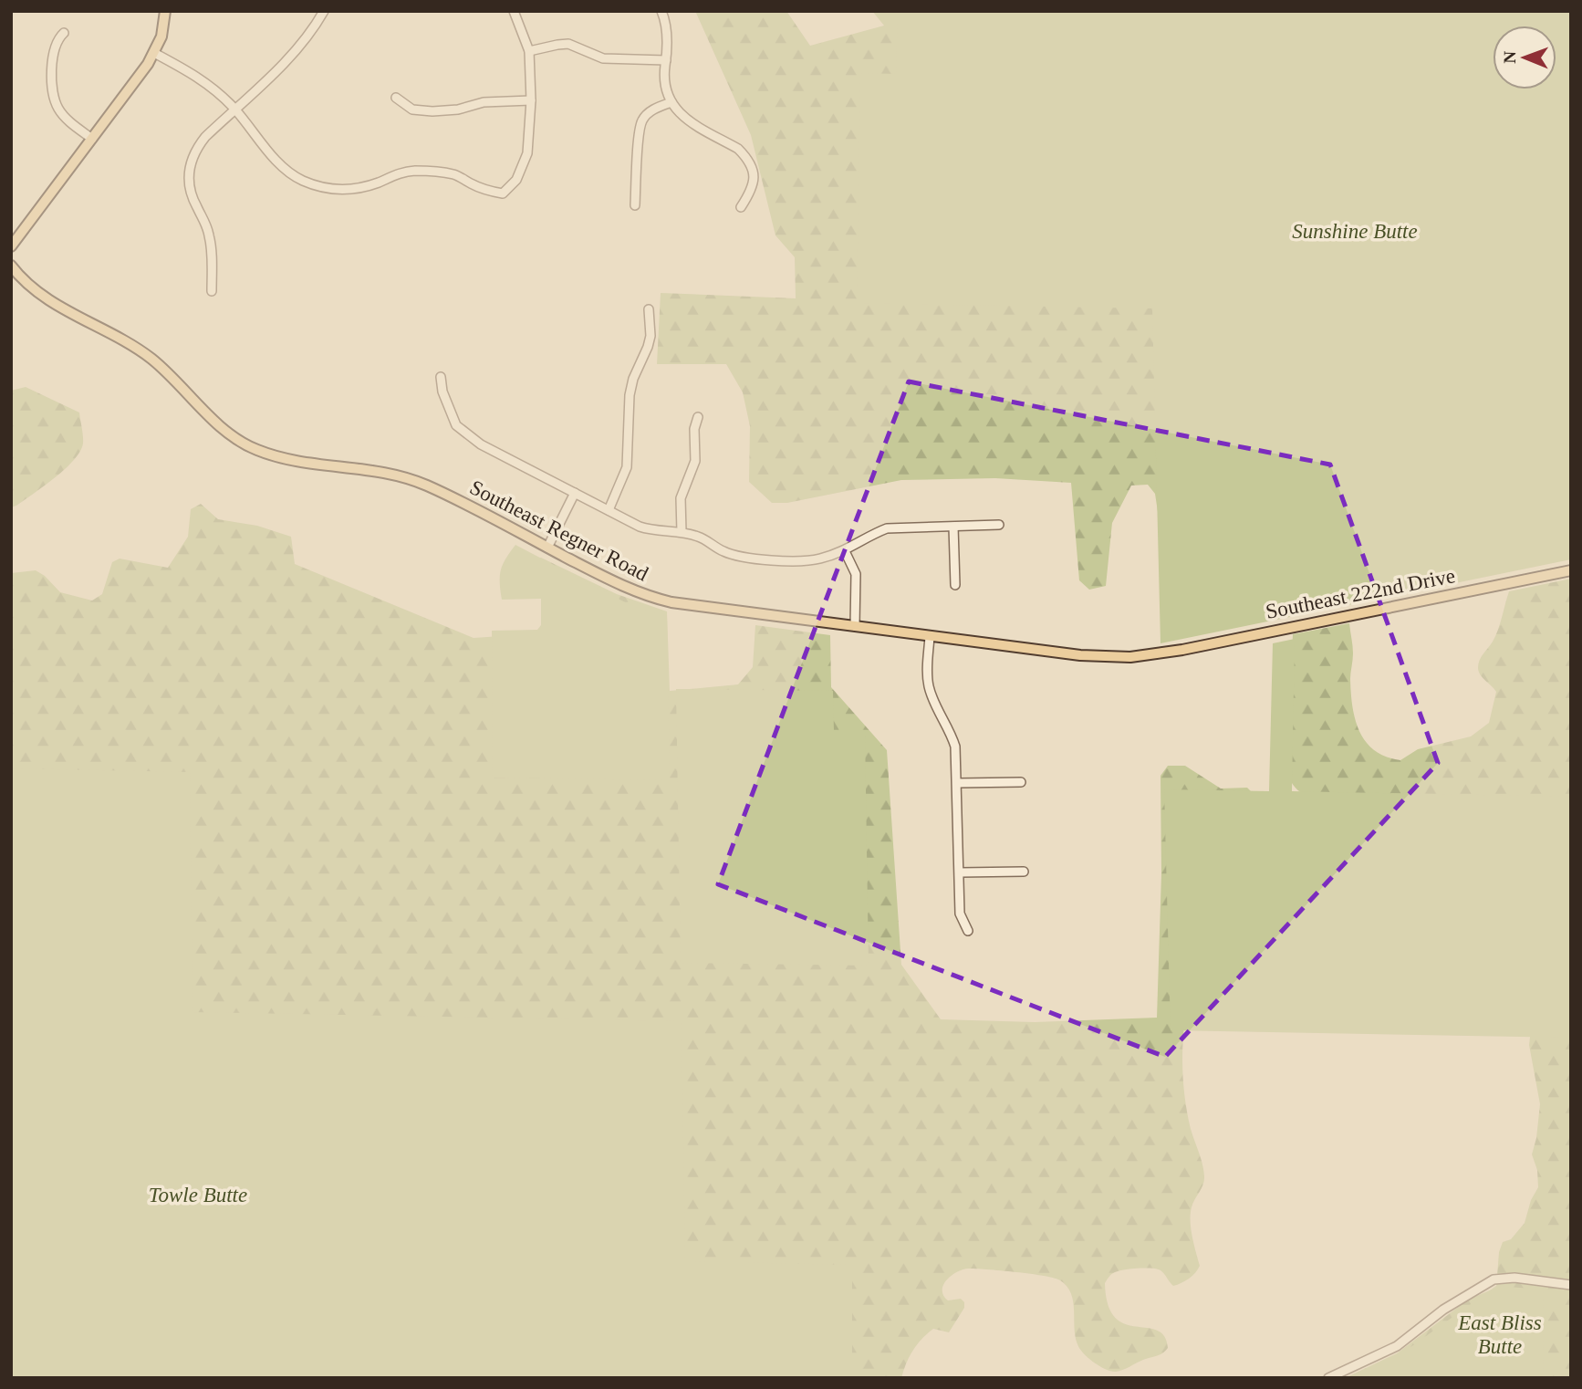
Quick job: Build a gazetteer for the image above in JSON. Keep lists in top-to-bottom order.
{
  "streets": {
    "main road": ["Southeast Regner Road", "Southeast 222nd Drive"]
  },
  "crossings": [
    ["Southeast Regner Road", "Southeast 222nd Drive"]
  ],
  "parks": ["Sunshine Butte", "Towle Butte", "East Bliss Butte"],
  "north": "left"
}
